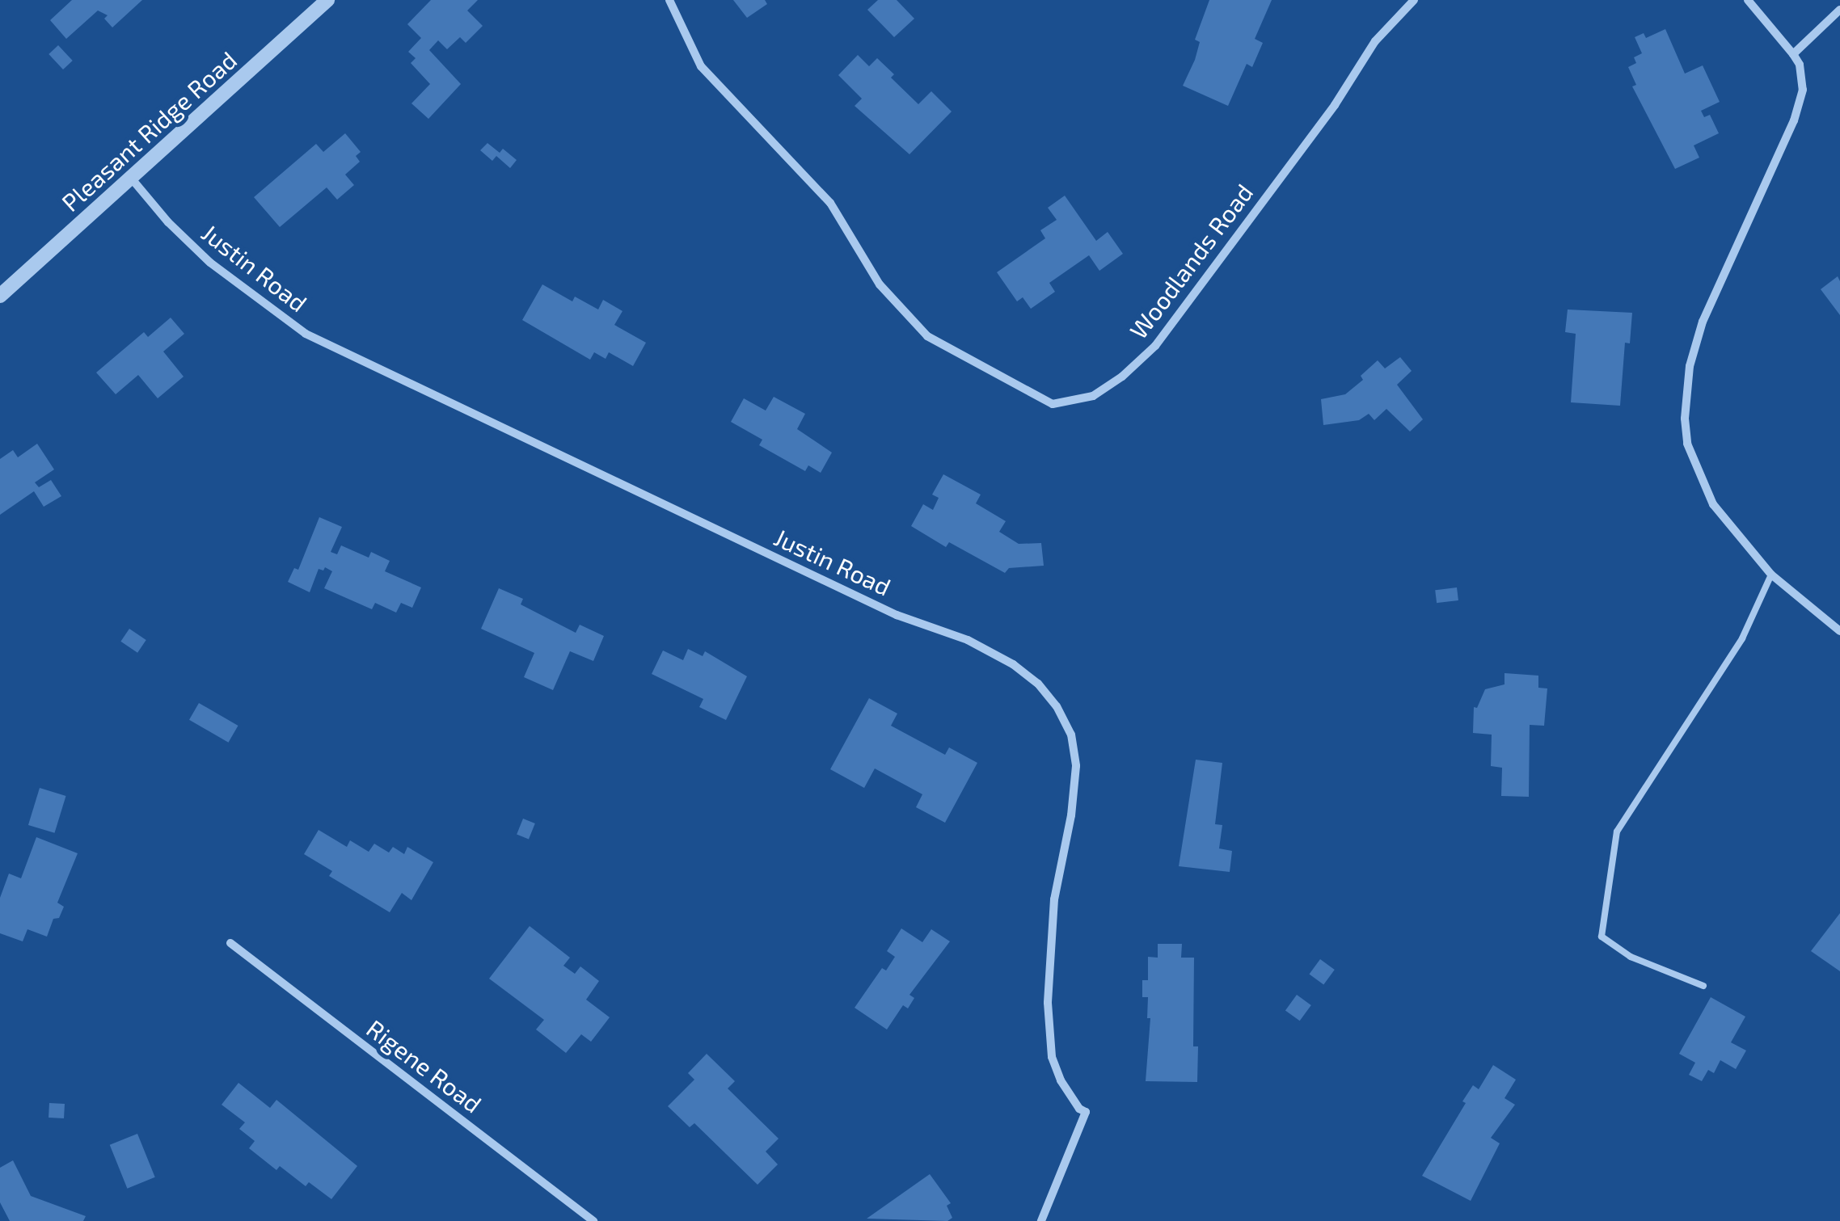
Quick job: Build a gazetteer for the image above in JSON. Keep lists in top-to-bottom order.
{
  "streets": {
    "street": [
      "Pleasant Ridge Road",
      "Woodlands Road",
      "Justin Road",
      "Rigene Road"
    ]
  },
  "crossings": [
    ["Pleasant Ridge Road", "Justin Road"]
  ]
}
